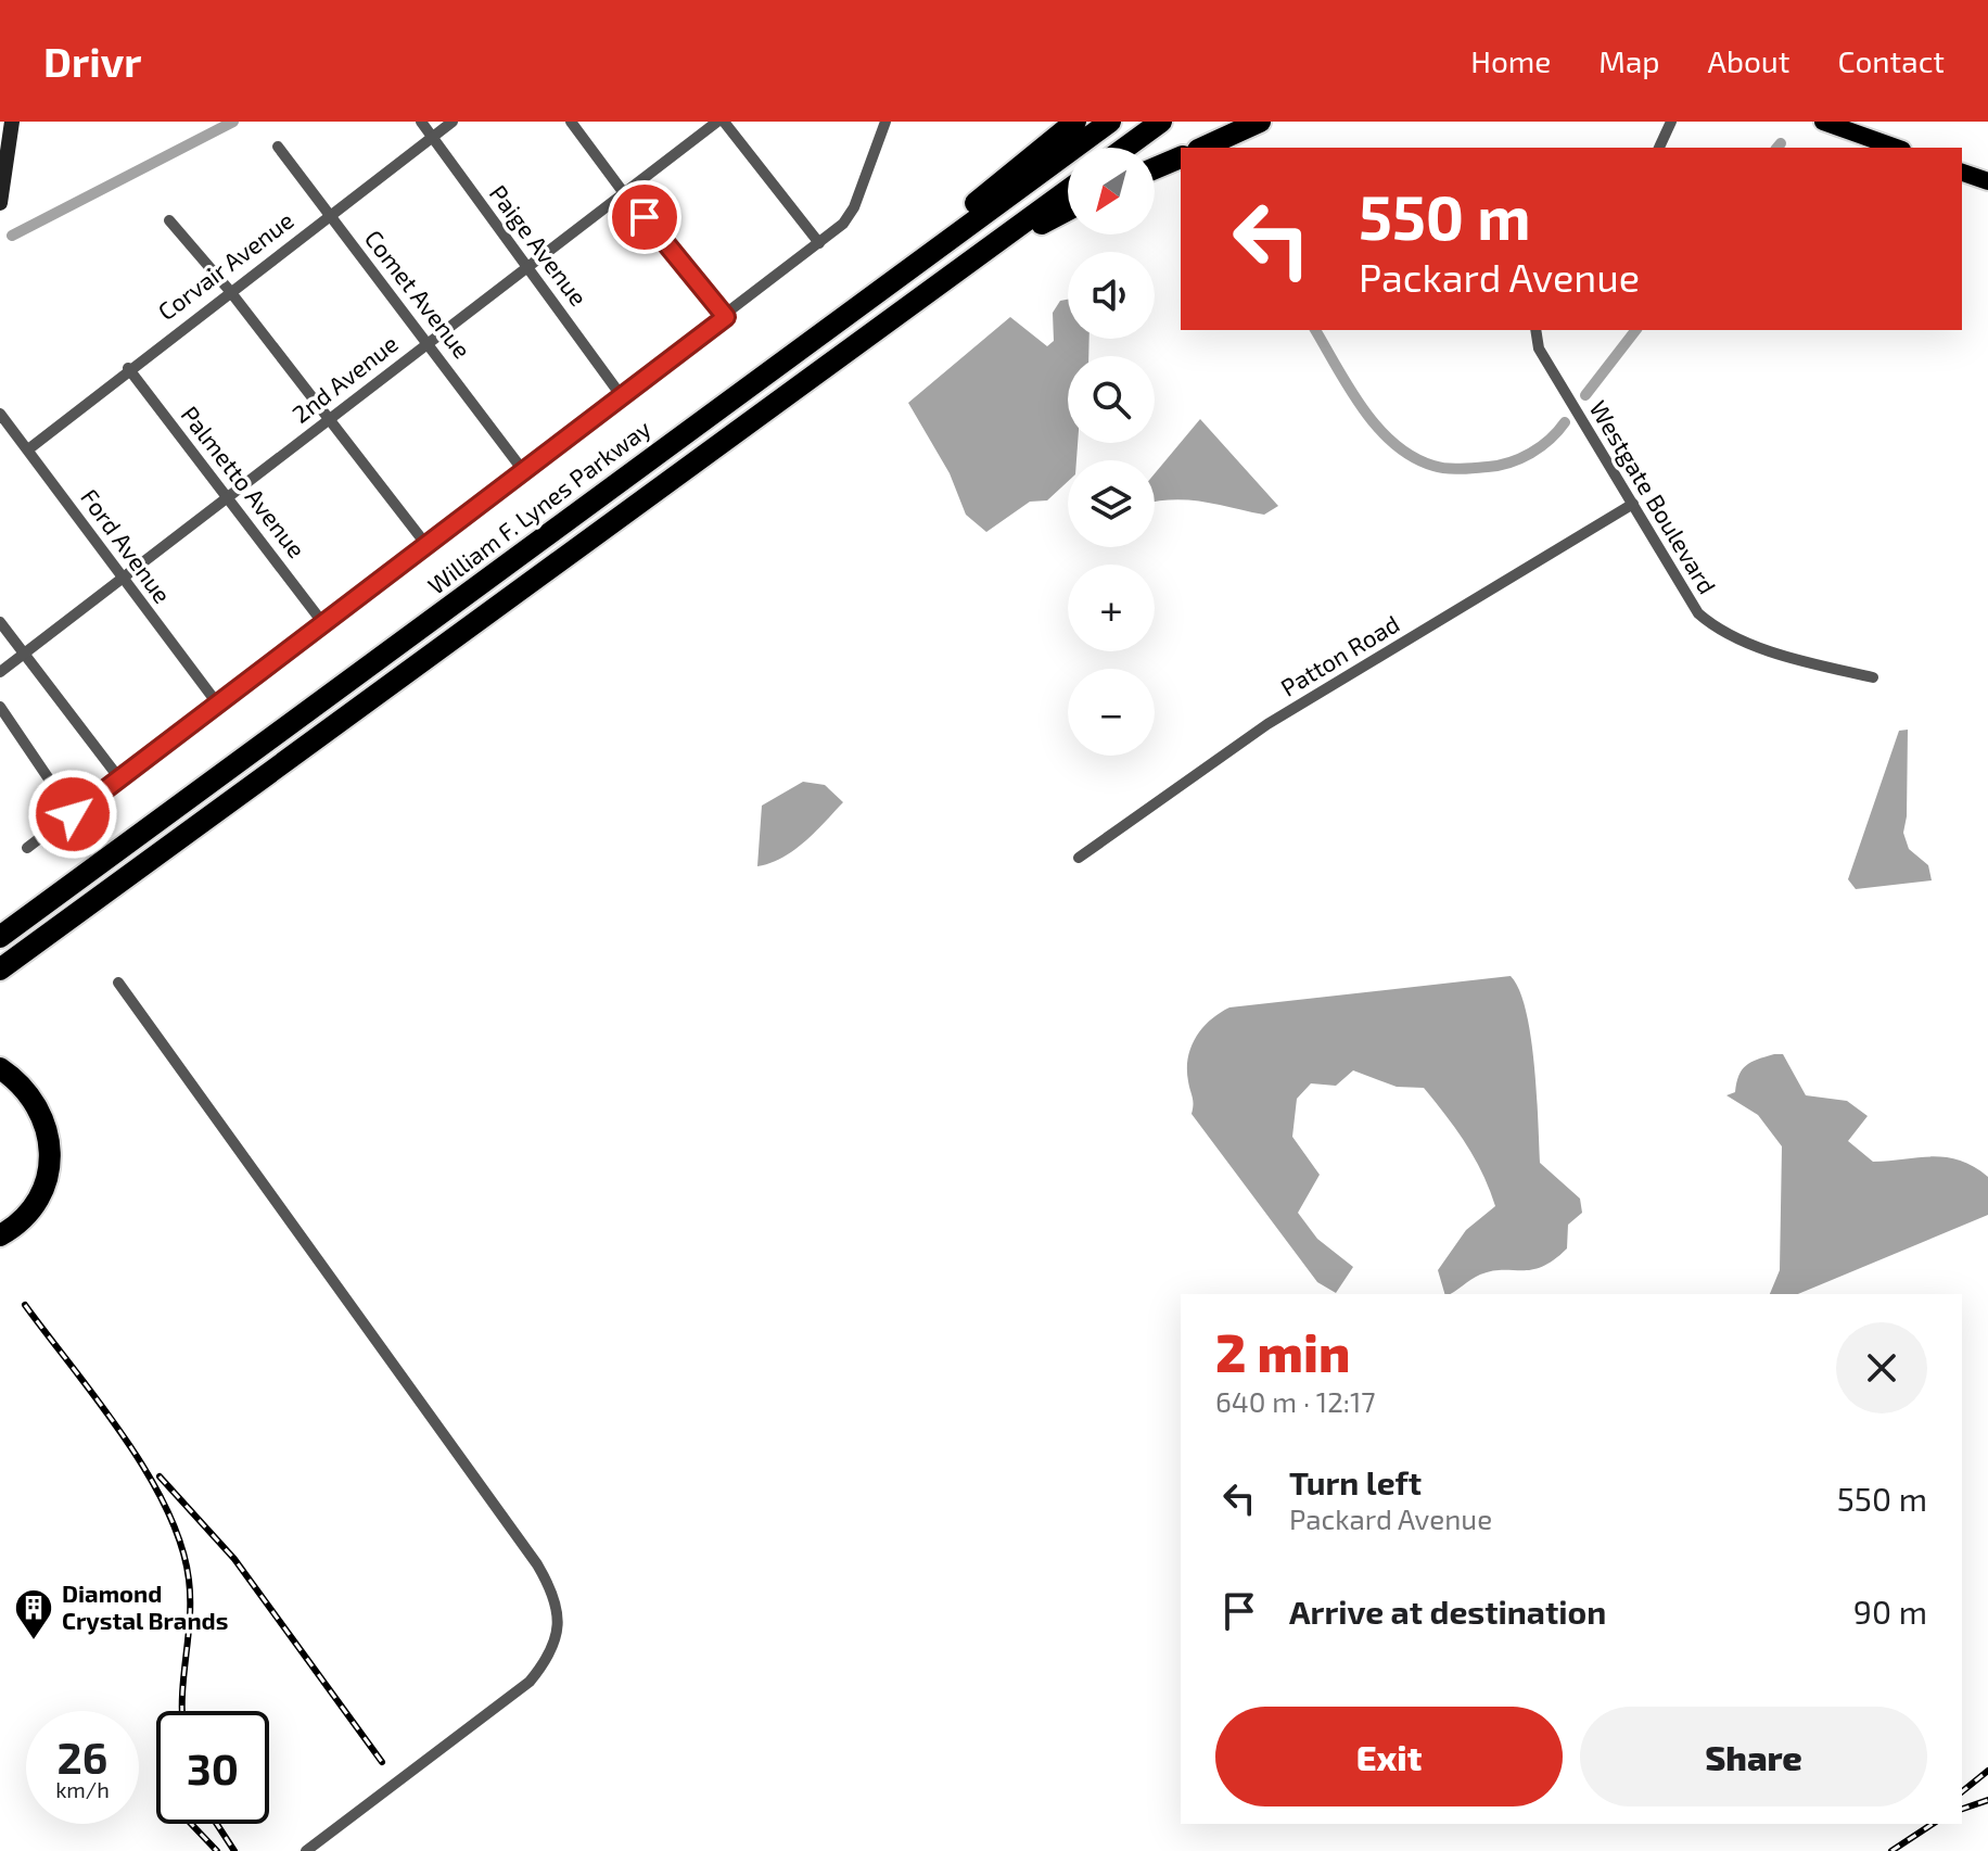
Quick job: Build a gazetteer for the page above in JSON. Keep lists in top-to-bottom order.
{
  "streets": {
    "highway": ["William F. Lynes Parkway"],
    "street": [
      "Paige Avenue",
      "Corvair Avenue",
      "Comet Avenue",
      "2nd Avenue",
      "Palmetto Avenue",
      "Westgate Boulevard",
      "Ford Avenue",
      "Patton Road"
    ]
  },
  "crossings": [
    ["Paige Avenue", "Corvair Avenue"],
    ["Paige Avenue", "2nd Avenue"],
    ["Corvair Avenue", "Comet Avenue"],
    ["Corvair Avenue", "Palmetto Avenue"],
    ["Corvair Avenue", "Ford Avenue"],
    ["Comet Avenue", "2nd Avenue"],
    ["2nd Avenue", "Palmetto Avenue"],
    ["2nd Avenue", "Ford Avenue"],
    ["Westgate Boulevard", "Patton Road"]
  ],
  "places": {
    "building": ["Diamond Crystal Brands"]
  },
  "north": "bottom left",
  "page": {
    "header": "Drivr",
    "nav": [
      "Home",
      "Map",
      "About",
      "Contact"
    ],
    "map_buttons": ["+", "−"],
    "turn": ["550 m", "Packard Avenue"],
    "heading": ["2 min", "640 m · 12:17"],
    "list": [
      {
        "name": "Turn left",
        "note": "Packard Avenue",
        "value": "550 m"
      },
      {
        "name": "Arrive at destination",
        "value": "90 m"
      }
    ],
    "buttons": ["Exit", "Share"],
    "speed": "26 km/h",
    "limit": "30"
  }
}
